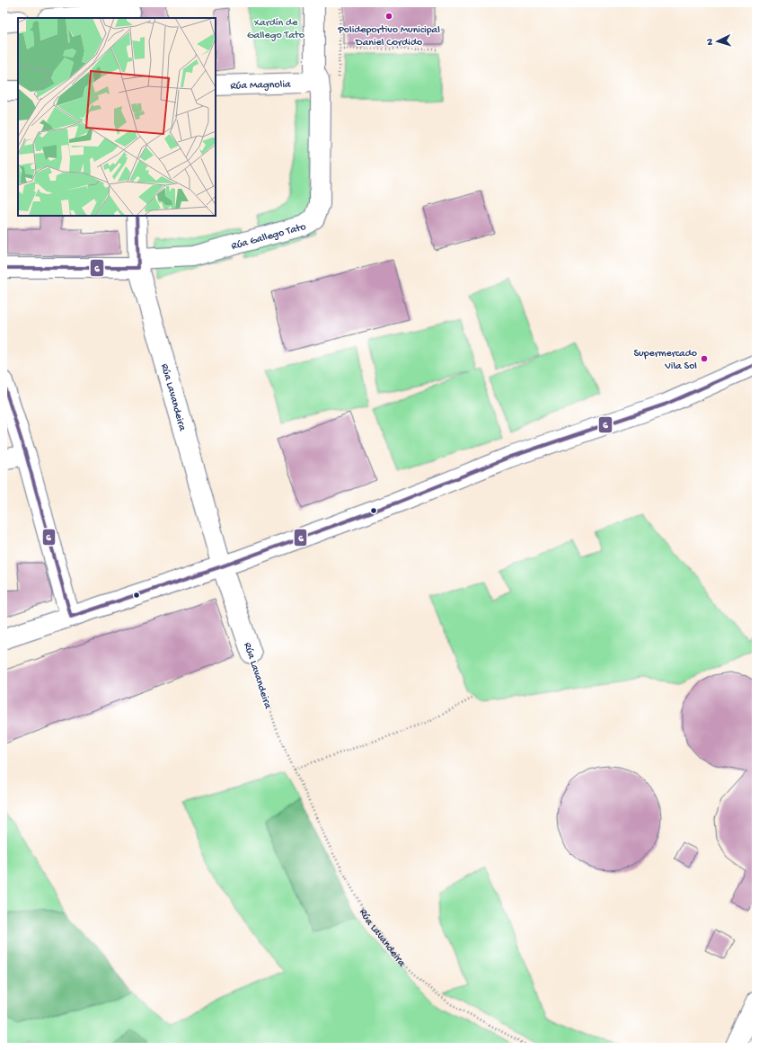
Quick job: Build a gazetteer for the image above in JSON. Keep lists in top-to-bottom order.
{
  "streets": {
    "street": ["Rúa Magnolia", "Rúa Gallego Tato", "Rúa Lavandeira"]
  },
  "crossings": [
    ["Rúa Magnolia", "Rúa Gallego Tato"],
    ["Rúa Gallego Tato", "Rúa Lavandeira"]
  ],
  "parks": ["Xardín de Gallego Tato"],
  "places": ["Polideportivo Municipal Daniel Cordido", "Supermercado Vila Sol"],
  "lines": ["transit line 6"],
  "north": "left"
}
